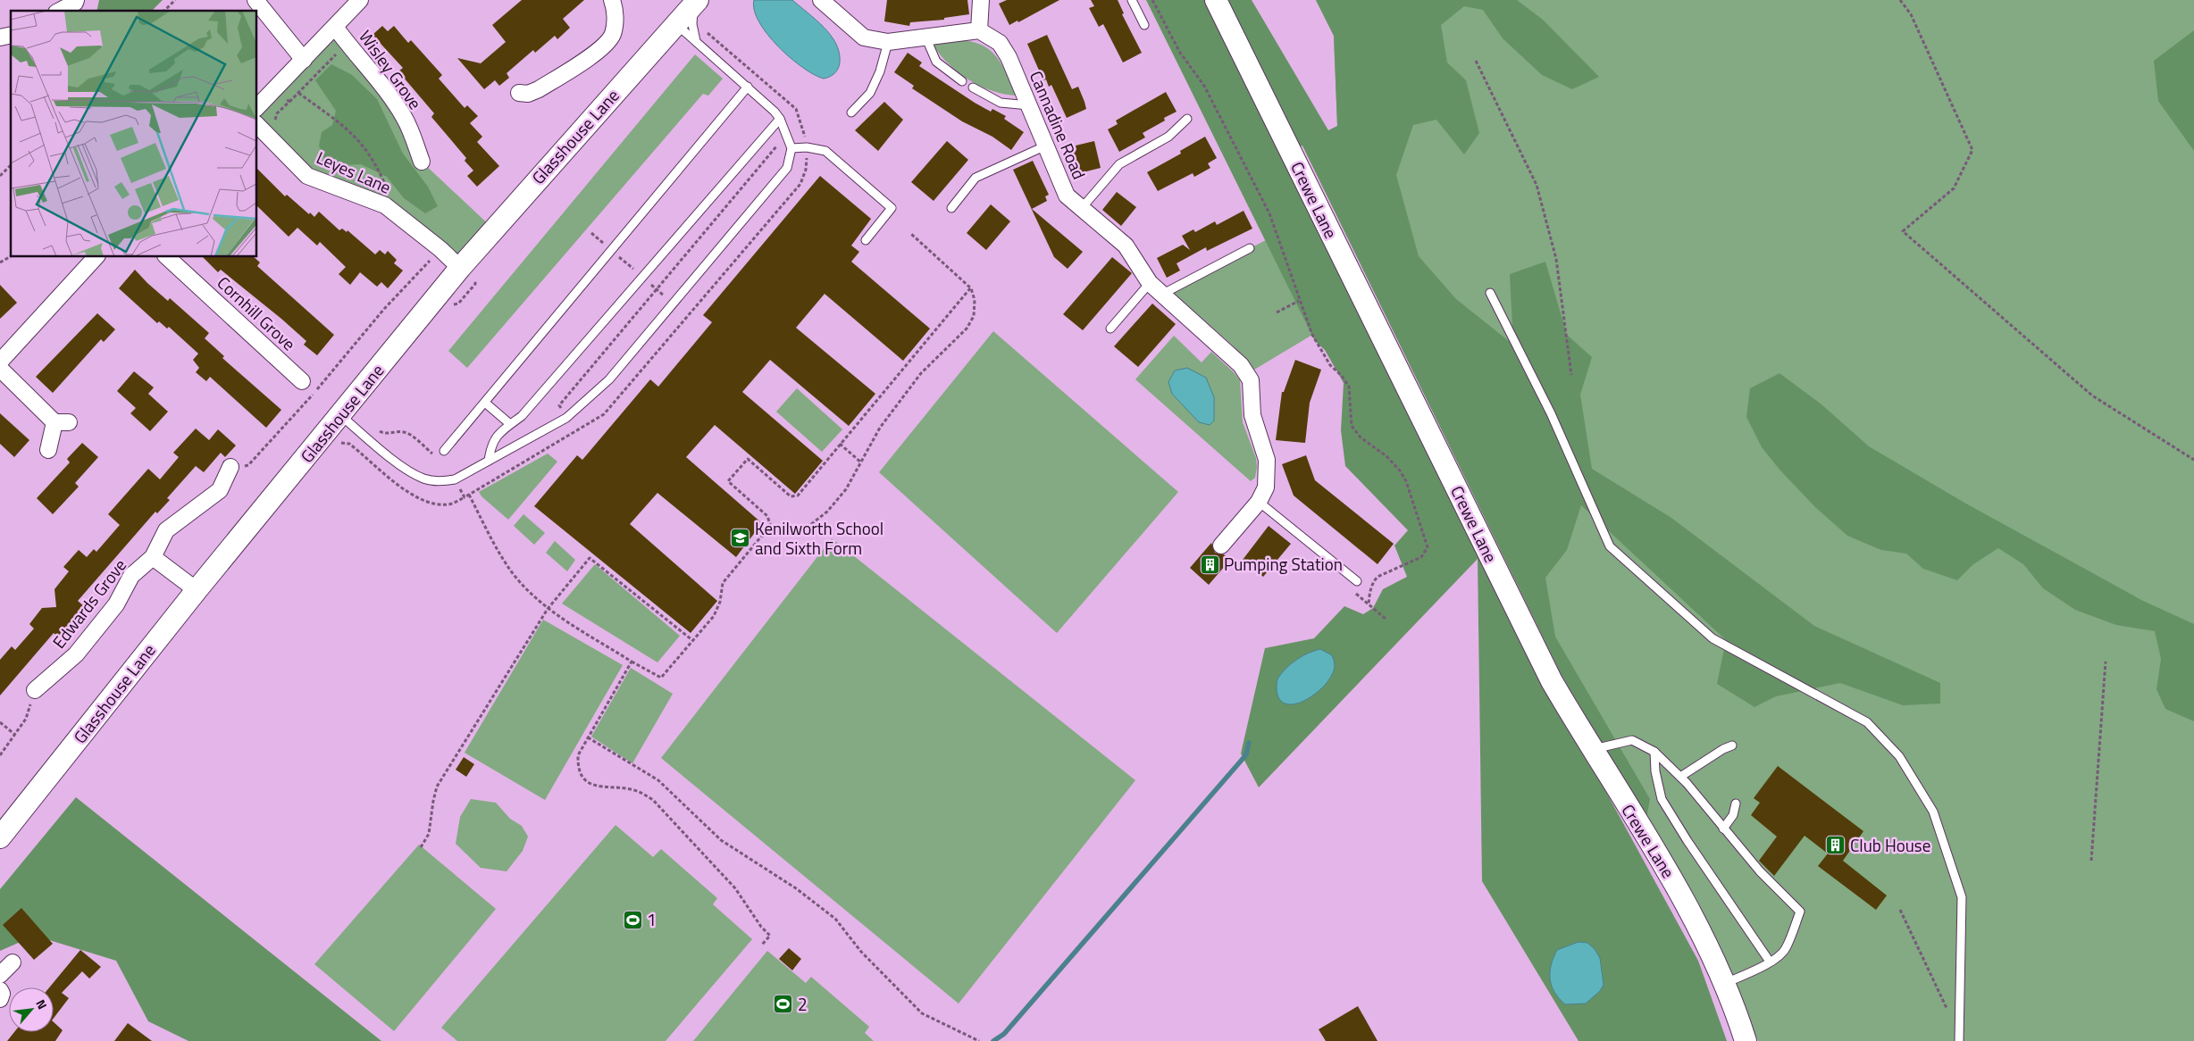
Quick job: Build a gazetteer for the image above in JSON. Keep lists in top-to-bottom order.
{
  "streets": {
    "street": [
      "Wisley Grove",
      "Cannadine Road",
      "Glasshouse Lane",
      "Leyes Lane",
      "Crewe Lane",
      "Cornhill Grove",
      "Edwards Grove"
    ]
  },
  "crossings": [
    ["Glasshouse Lane", "Leyes Lane"],
    ["Glasshouse Lane", "Edwards Grove"]
  ],
  "places": {
    "school or university": ["Kenilworth School and Sixth Form"],
    "building": ["Pumping Station", "Club House"],
    "sports": ["1", "2"]
  },
  "north": "top right"
}
